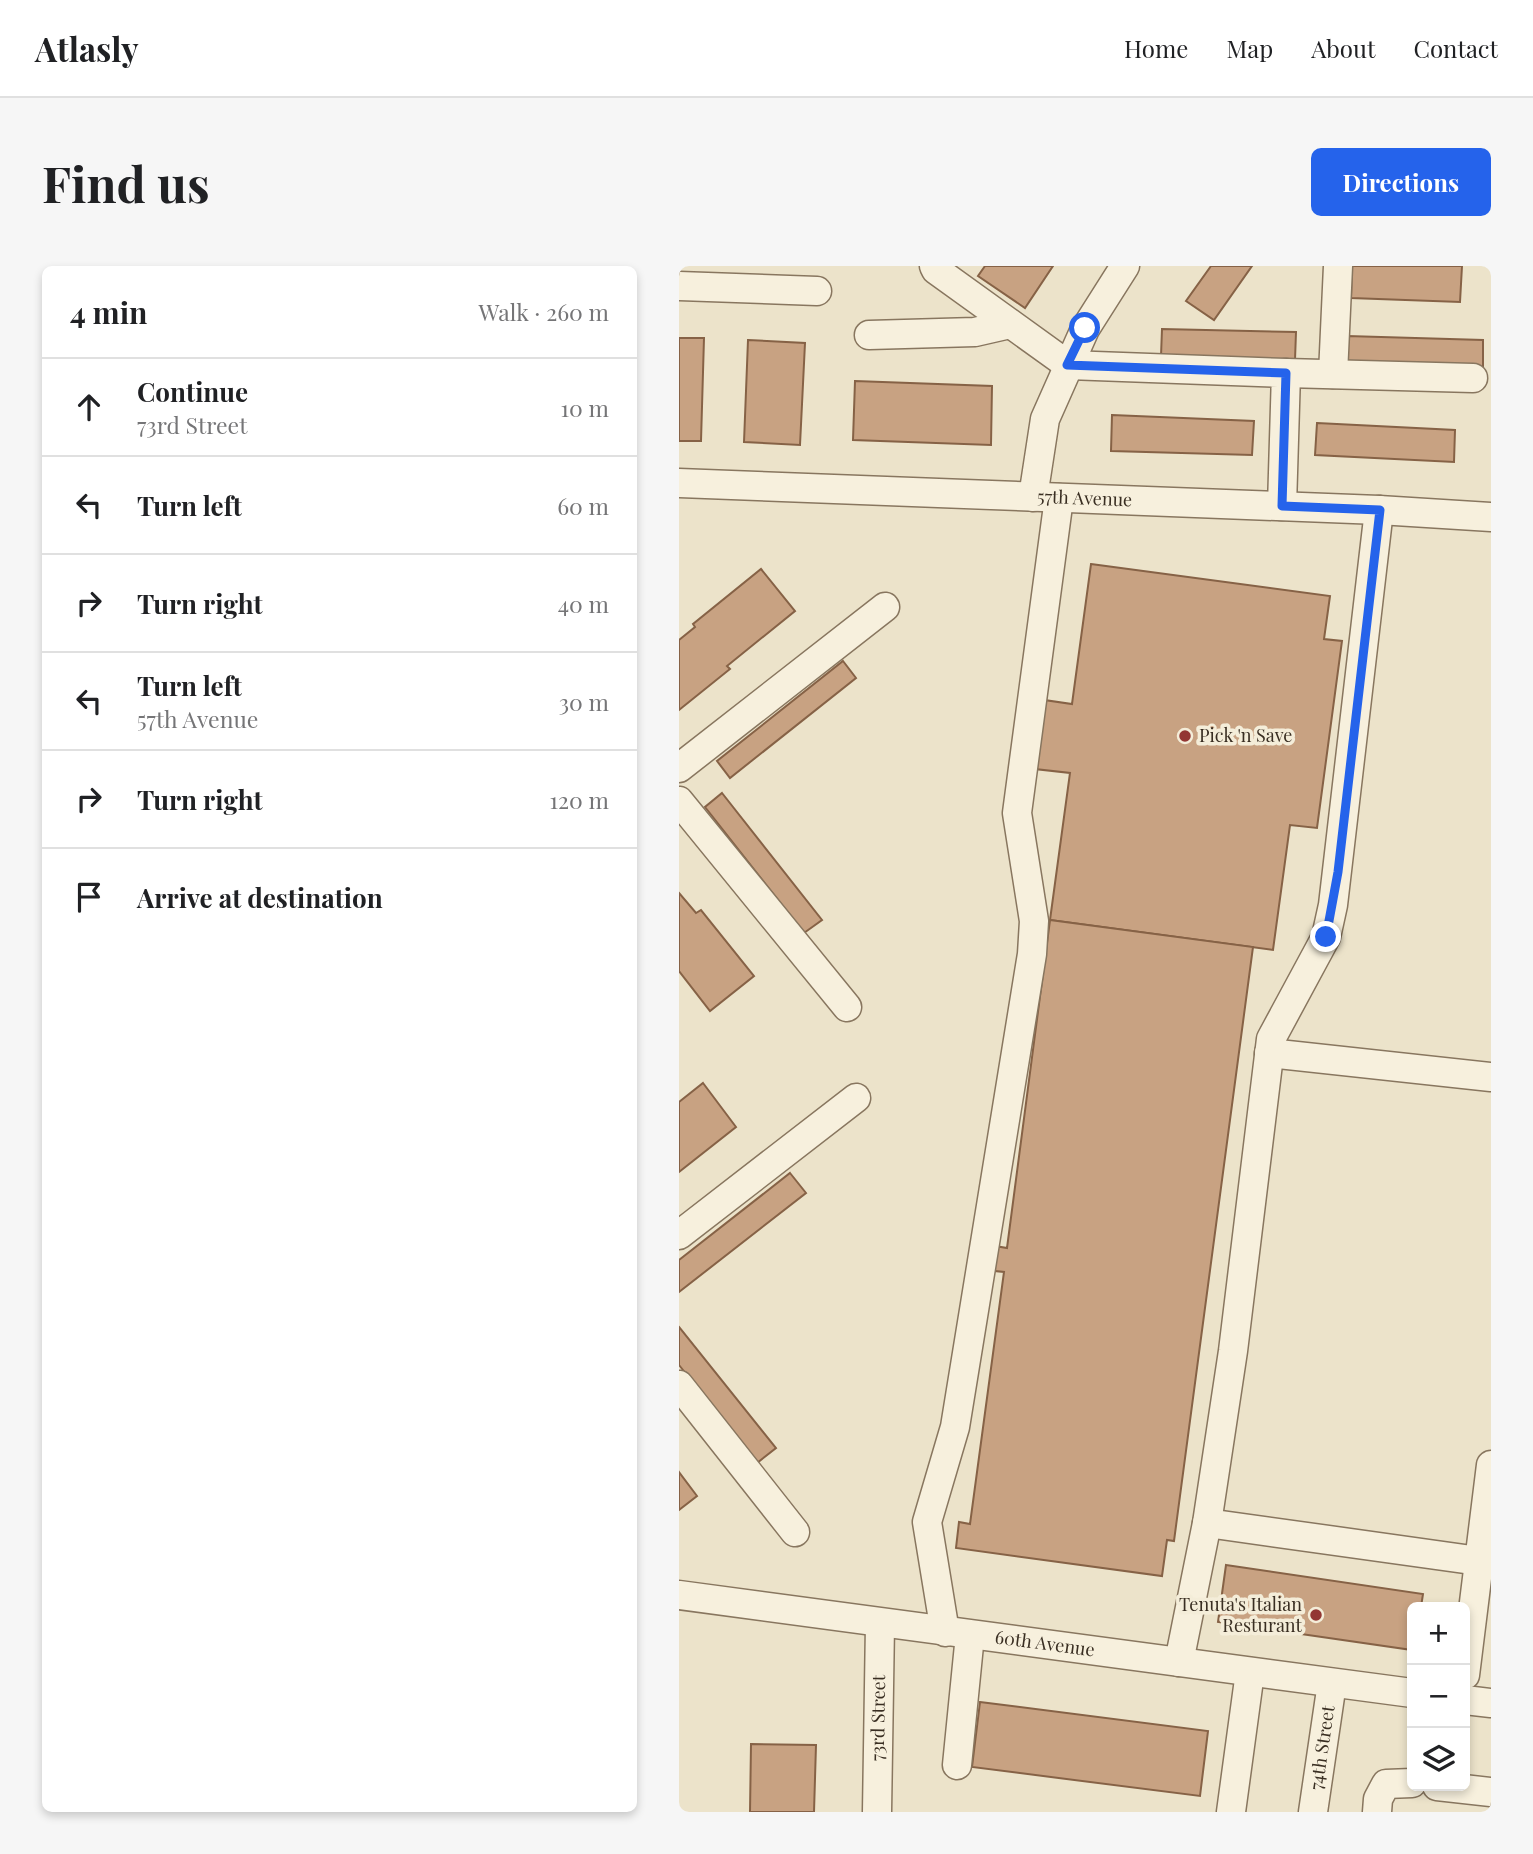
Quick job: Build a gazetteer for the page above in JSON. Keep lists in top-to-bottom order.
{
  "streets": {
    "street": [
      "57th Avenue",
      "60th Avenue",
      "73rd Street",
      "74th Street"
    ]
  },
  "crossings": [
    ["60th Avenue", "73rd Street"],
    ["60th Avenue", "74th Street"]
  ],
  "places": ["Pick 'n Save", "Tenuta's Italian Resturant"],
  "page": {
    "header": "Atlasly",
    "nav": [
      "Home",
      "Map",
      "About",
      "Contact"
    ],
    "buttons": "Directions",
    "title": "Find us",
    "heading": ["4 min", "Walk · 260 m"],
    "list": [
      ["Continue", "73rd Street", "10 m"],
      ["Turn left", "60 m"],
      ["Turn right", "40 m"],
      ["Turn left", "57th Avenue", "30 m"],
      ["Turn right", "120 m"],
      "Arrive at destination"
    ],
    "map_buttons": ["+", "−"]
  }
}
